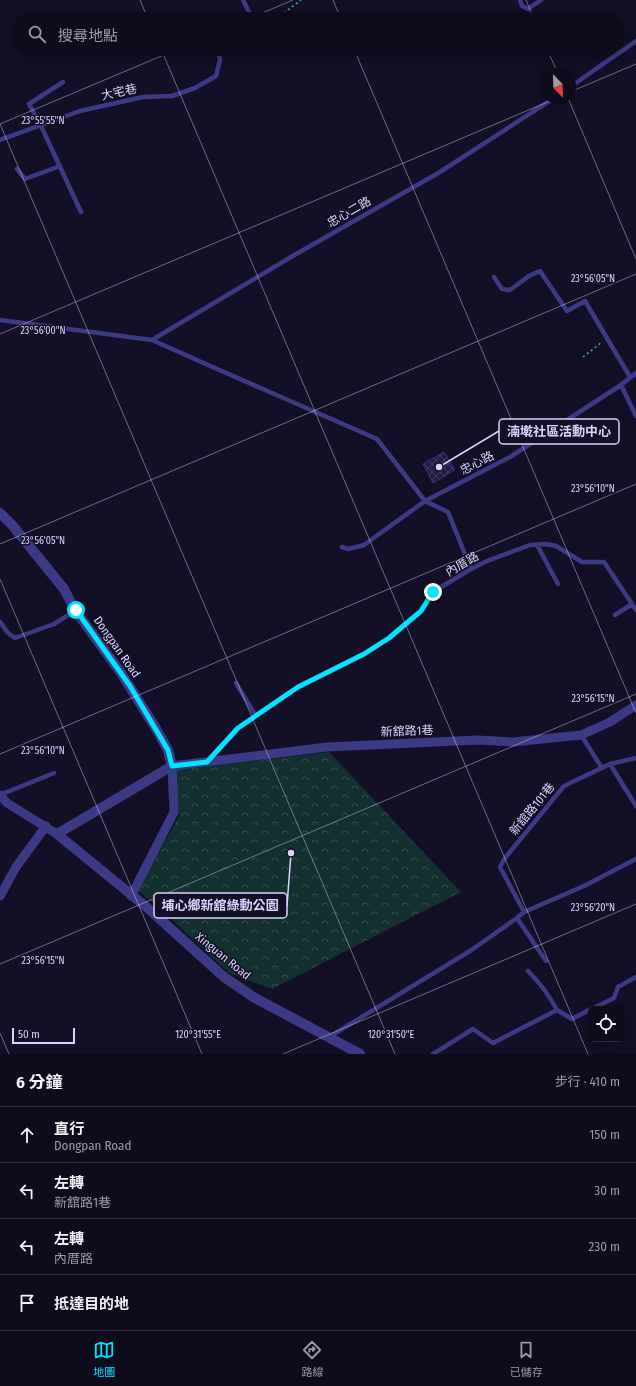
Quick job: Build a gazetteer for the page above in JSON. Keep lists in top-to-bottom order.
{
  "streets": {
    "street": ["Dongpan Road", "新舘路1巷", "Xinguan Road"],
    "lane": [
      "大宅巷",
      "忠心二路",
      "忠心路",
      "內厝路",
      "新舘路101巷"
    ]
  },
  "crossings": [
    ["內厝路", "新舘路1巷"],
    ["Dongpan Road", "新舘路1巷"]
  ],
  "places": ["湳墘社區活動中心", "埔心鄉新舘綠動公園"],
  "scale_bar": "50 m",
  "north": "bottom right",
  "page": {
    "search": "搜尋地點",
    "scale": "50 m",
    "heading": ["6 分鐘", "步行 · 410 m"],
    "list": [
      ["直行", "Dongpan Road", "150 m"],
      ["左轉", "新舘路1巷", "30 m"],
      ["左轉", "內厝路", "230 m"],
      "抵達目的地"
    ],
    "nav": ["地圖", "路線", "已儲存"]
  },
  "coordinates": [
    "23°55'55\"N",
    "23°56'05\"N",
    "23°56'00\"N",
    "23°56'10\"N",
    "23°56'15\"N",
    "23°56'20\"N",
    "120°31'55\"E",
    "120°31'50\"E"
  ]
}
